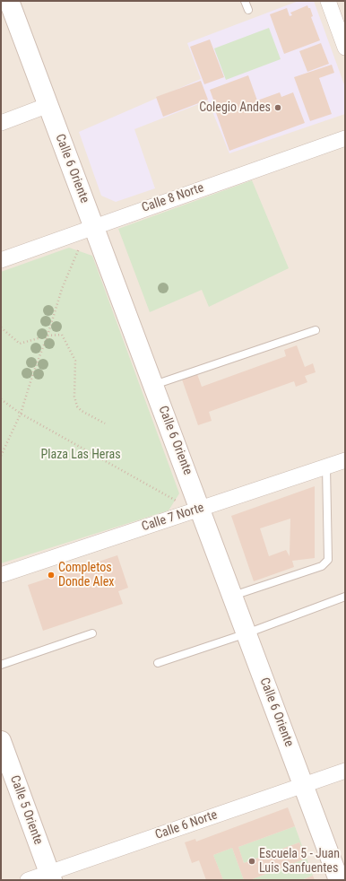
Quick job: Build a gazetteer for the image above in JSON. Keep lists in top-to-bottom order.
{
  "streets": {
    "main road": ["Calle 6 Oriente", "Calle 5 Oriente"],
    "street": ["Calle 8 Norte", "Calle 7 Norte", "Calle 6 Norte"]
  },
  "crossings": [
    ["Calle 6 Oriente", "Calle 8 Norte"],
    ["Calle 6 Oriente", "Calle 7 Norte"],
    ["Calle 6 Oriente", "Calle 6 Norte"],
    ["Calle 5 Oriente", "Calle 6 Norte"]
  ],
  "parks": ["Plaza Las Heras"],
  "places": ["Colegio Andes", "Completos Donde Alex", "Escuela 5 - Juan Luis Sanfuentes"]
}
